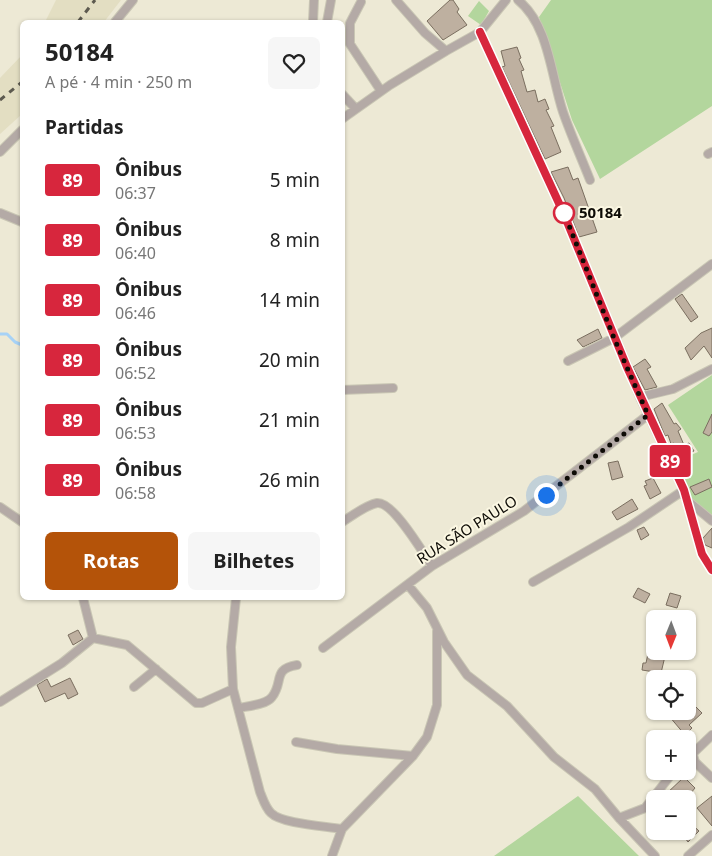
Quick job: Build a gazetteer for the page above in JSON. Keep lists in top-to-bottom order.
{
  "streets": {
    "street": ["RUA SÃO PAULO"]
  },
  "places": ["50184"],
  "lines": ["bus line 89"],
  "north": "bottom",
  "page": {
    "on_map": "89",
    "heading": [
      ["50184", "A pé · 4 min · 250 m"],
      "Partidas"
    ],
    "list": [
      {
        "mark": "89",
        "name": "Ônibus",
        "note": "06:37",
        "value": "5 min"
      },
      {
        "mark": "89",
        "name": "Ônibus",
        "note": "06:40",
        "value": "8 min"
      },
      {
        "mark": "89",
        "name": "Ônibus",
        "note": "06:46",
        "value": "14 min"
      },
      {
        "mark": "89",
        "name": "Ônibus",
        "note": "06:52",
        "value": "20 min"
      },
      {
        "mark": "89",
        "name": "Ônibus",
        "note": "06:53",
        "value": "21 min"
      },
      {
        "mark": "89",
        "name": "Ônibus",
        "note": "06:58",
        "value": "26 min"
      }
    ],
    "buttons": ["Rotas", "Bilhetes"],
    "map_buttons": ["+", "−"]
  }
}
